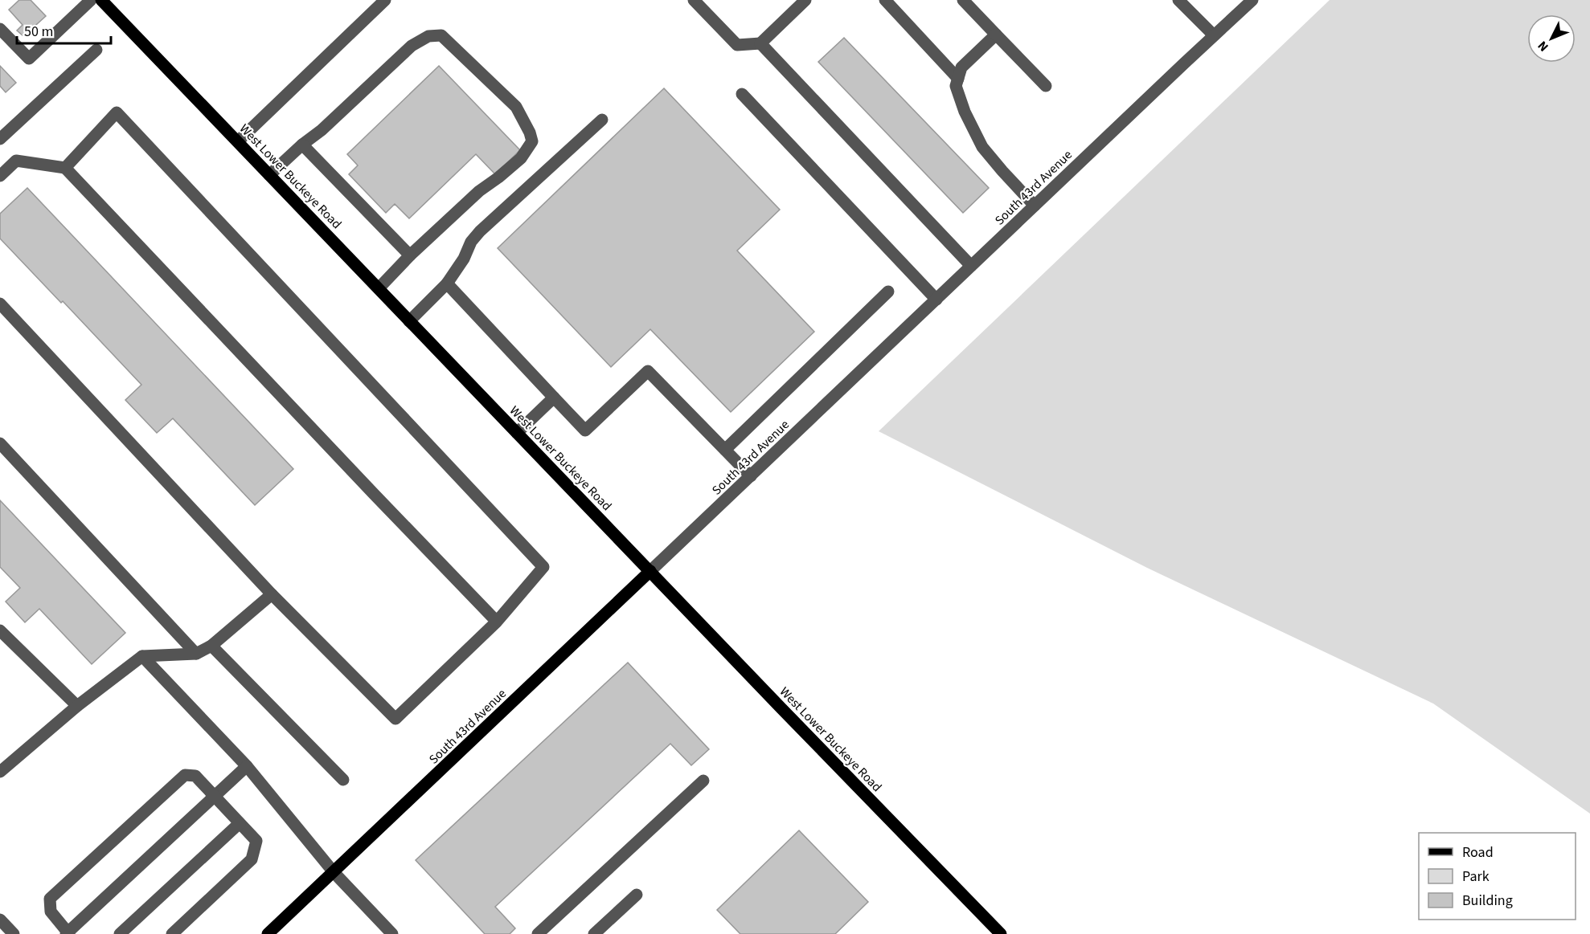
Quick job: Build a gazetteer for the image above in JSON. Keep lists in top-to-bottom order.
{
  "streets": {
    "main road": ["West Lower Buckeye Road", "South 43rd Avenue"]
  },
  "crossings": [
    ["West Lower Buckeye Road", "South 43rd Avenue"]
  ],
  "legend": ["Road", "Park", "Building"],
  "scale_bar": "50 m",
  "north": "bottom left"
}
